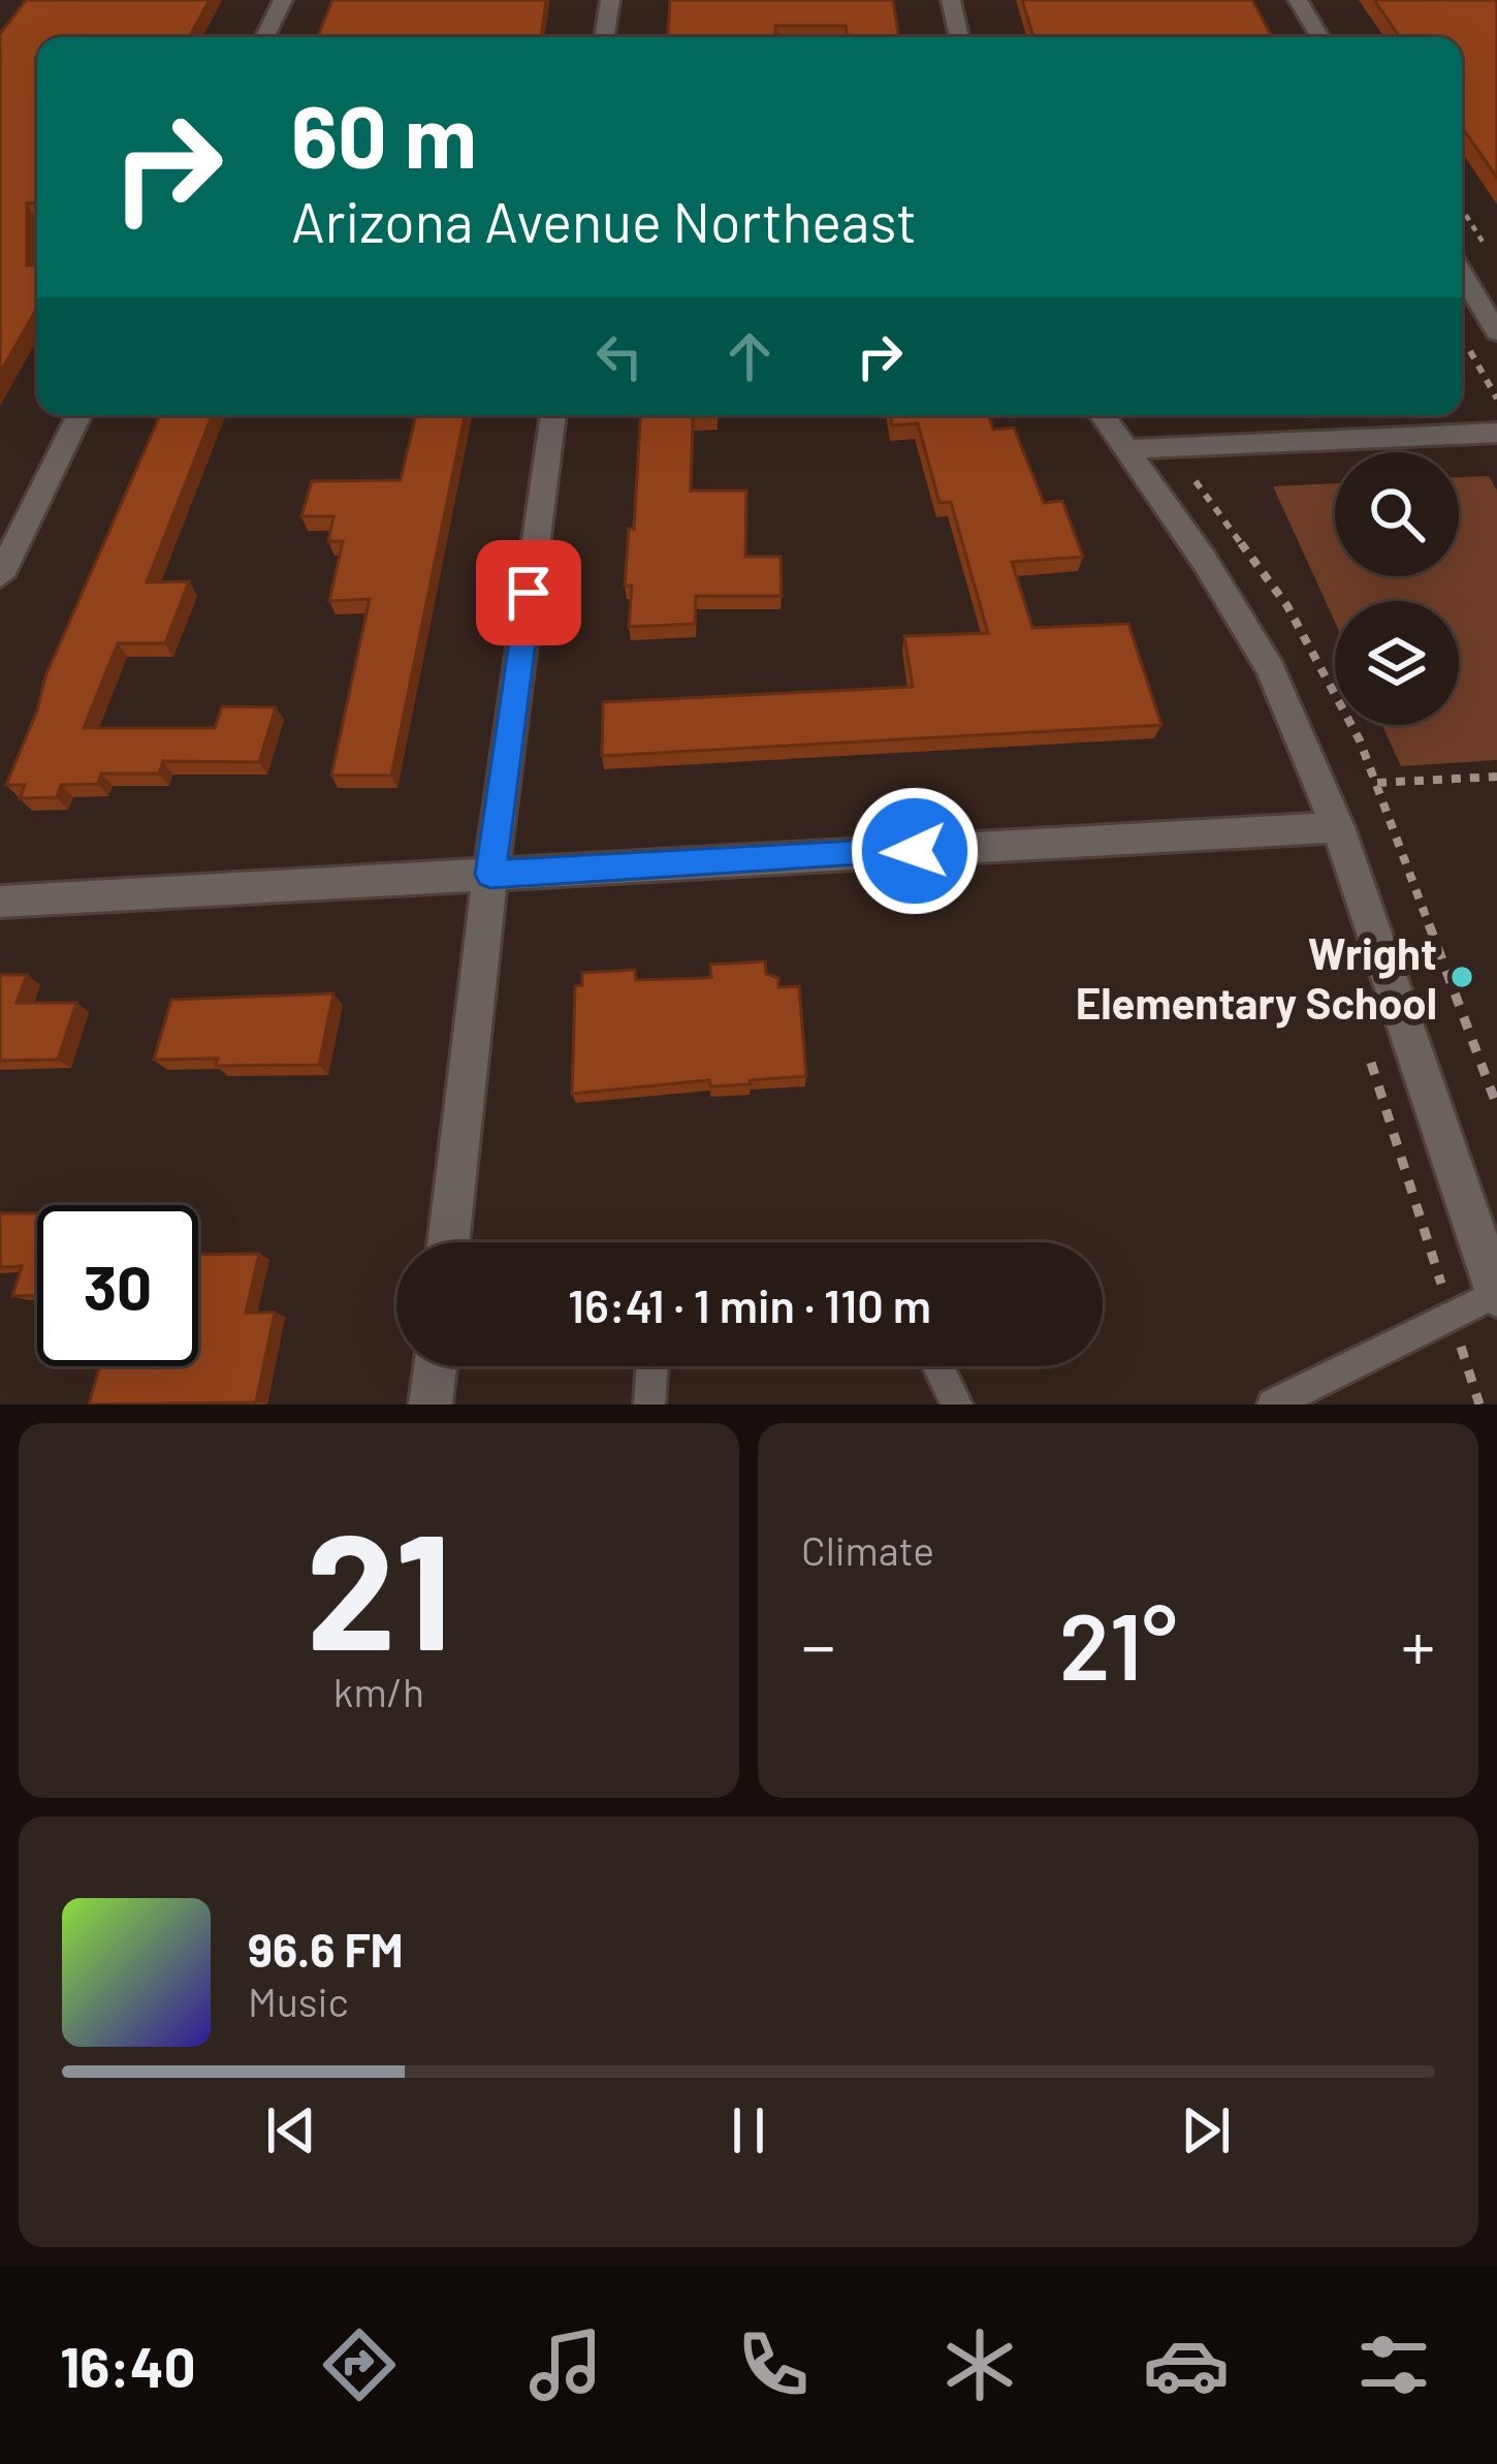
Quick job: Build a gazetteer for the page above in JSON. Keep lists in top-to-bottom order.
{
  "places": ["Wright Elementary School"],
  "page": {
    "turn": ["60 m", "Arizona Avenue Northeast"],
    "limit": "30",
    "trip": "16:41 · 1 min · 110 m",
    "tile": [
      ["21", "km/h"],
      "Climate"
    ],
    "heat": ["−", "21°", "+"],
    "song": ["96.6 FM", "Music"],
    "tabs": "16:40"
  }
}
